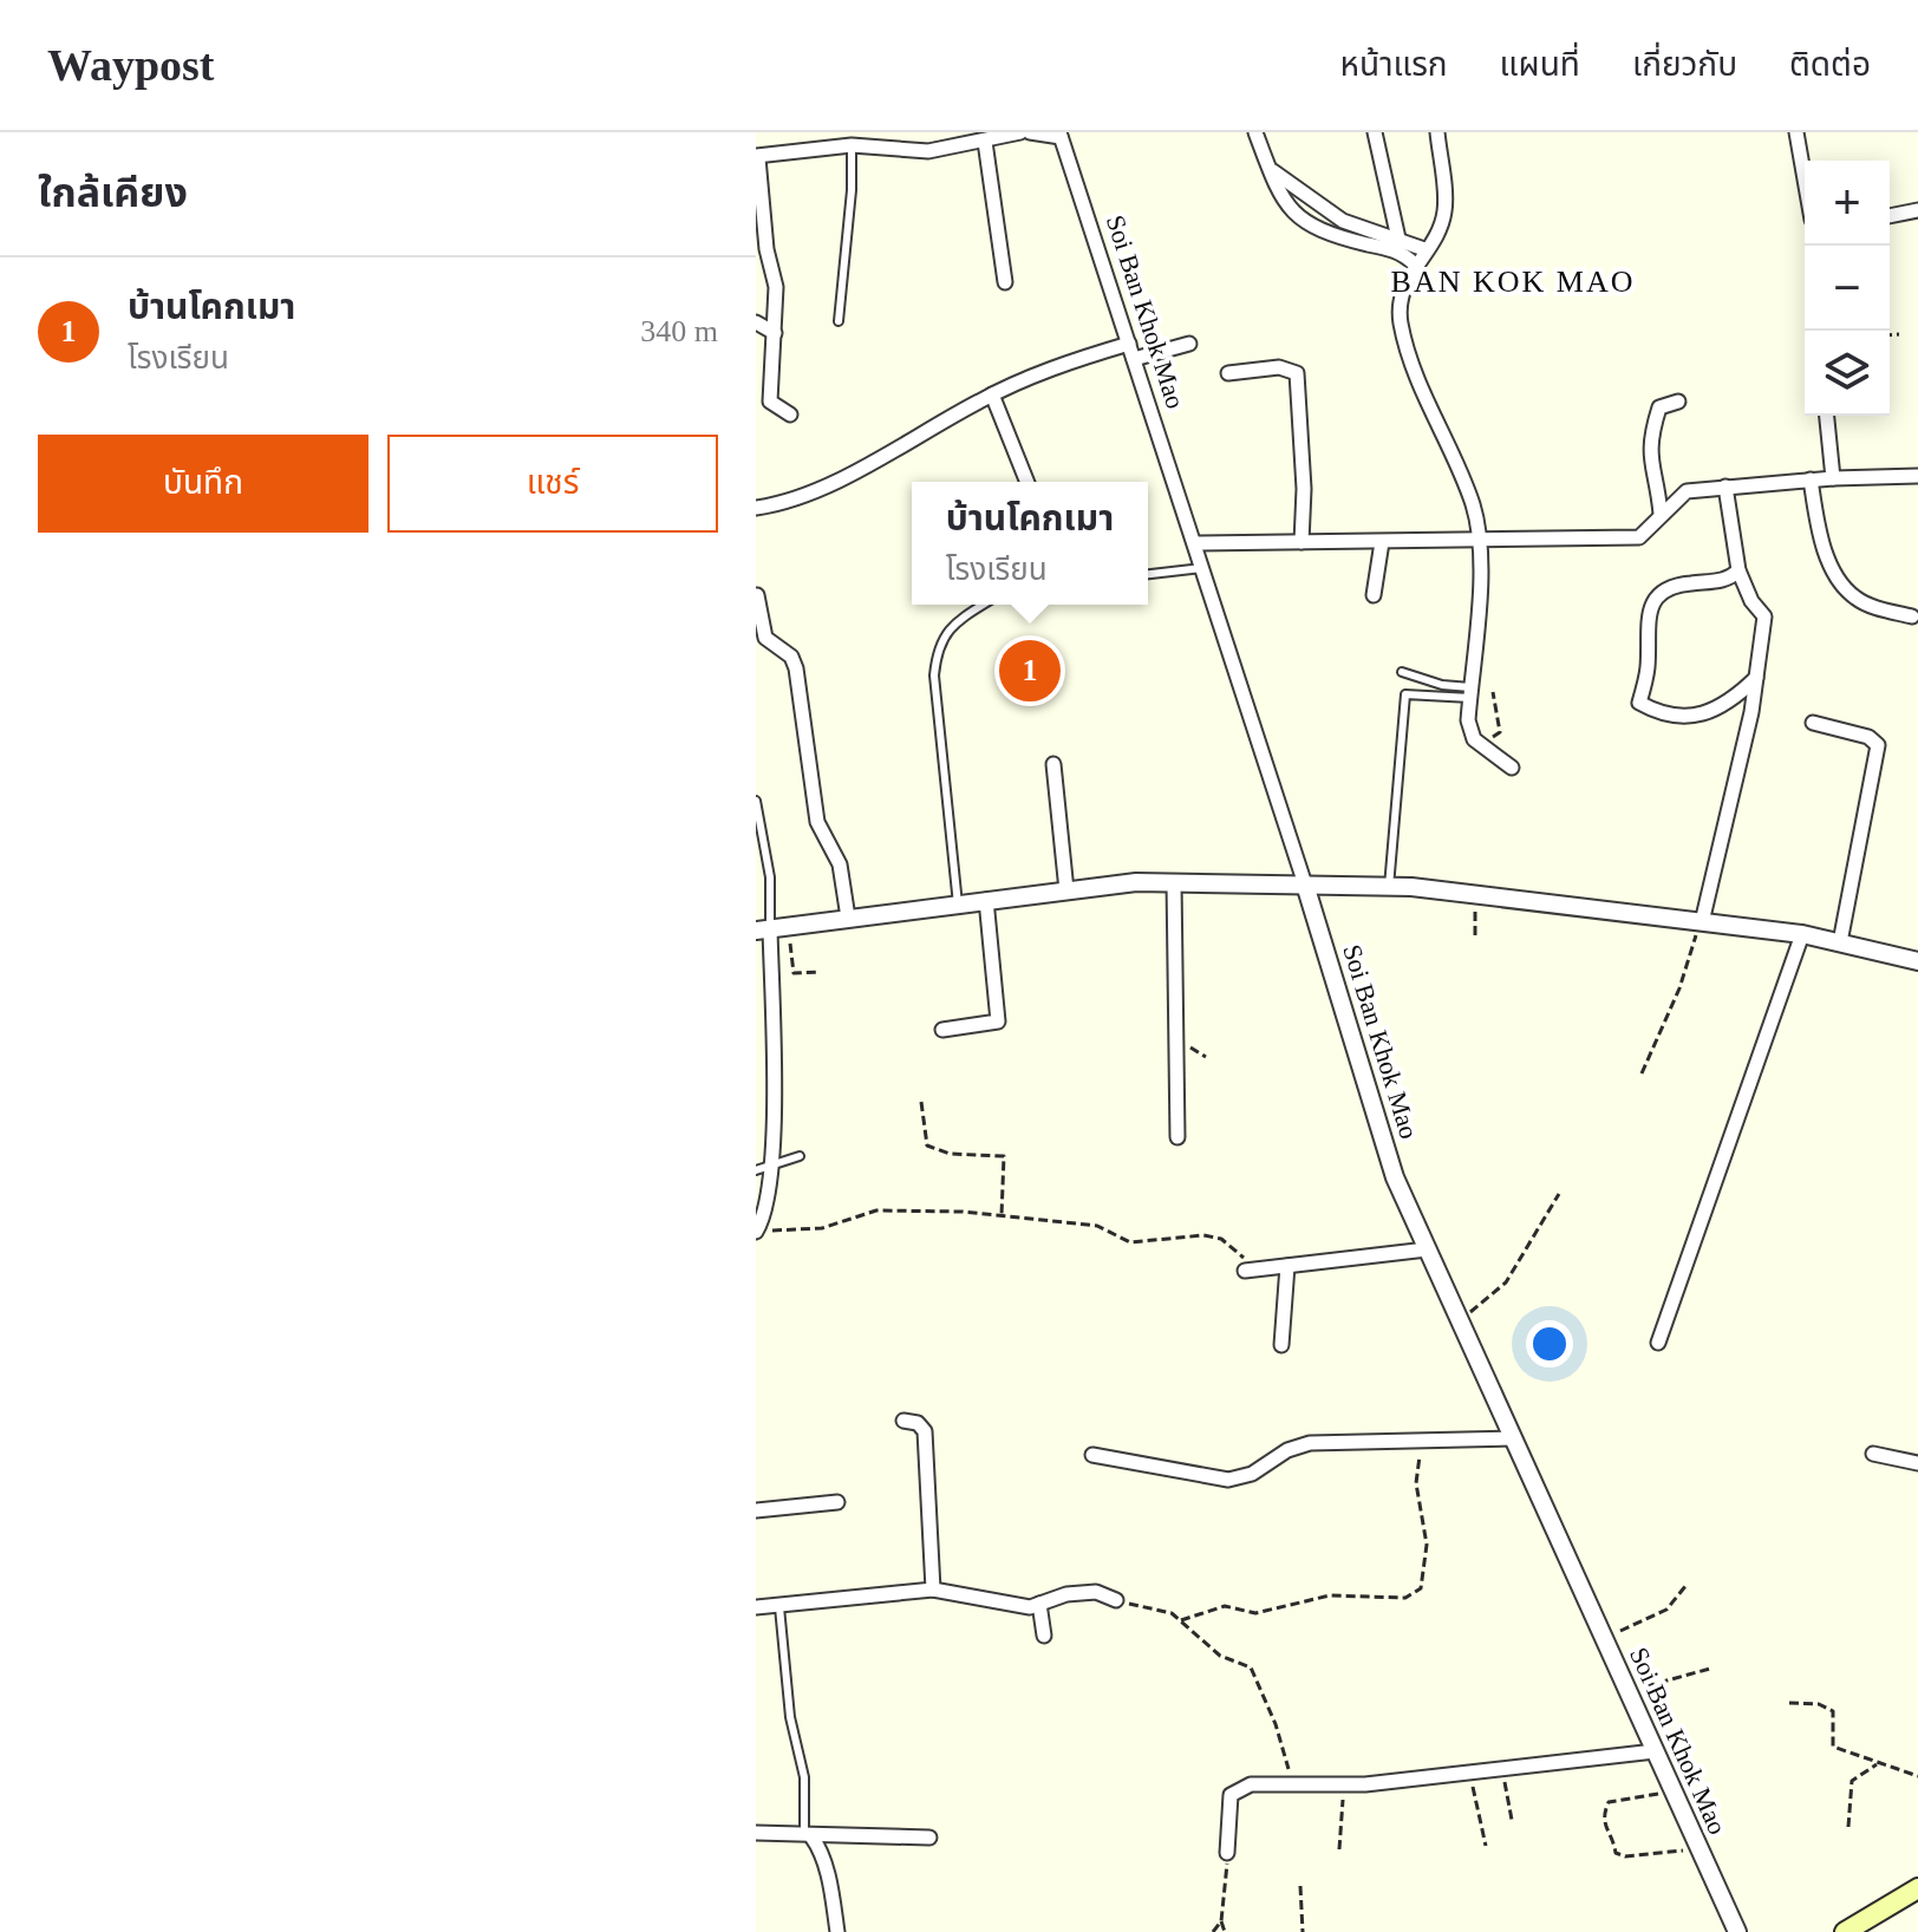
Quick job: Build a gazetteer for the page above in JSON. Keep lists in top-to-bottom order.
{
  "streets": {
    "street": ["Soi Ban Khok Mao"]
  },
  "districts": ["BAN KOK MAO"],
  "page": {
    "header": "Waypost",
    "nav": [
      "หน้าแรก",
      "แผนที่",
      "เกี่ยวกับ",
      "ติดต่อ"
    ],
    "heading": "ใกล้เคียง",
    "map_buttons": ["+", "−"],
    "list": [
      {
        "mark": "1",
        "name": "บ้านโคกเมา",
        "note": "โรงเรียน",
        "value": "340 m"
      }
    ],
    "buttons": ["บันทึก", "แชร์"],
    "popup": ["บ้านโคกเมา", "โรงเรียน"],
    "pins": "1"
  }
}
